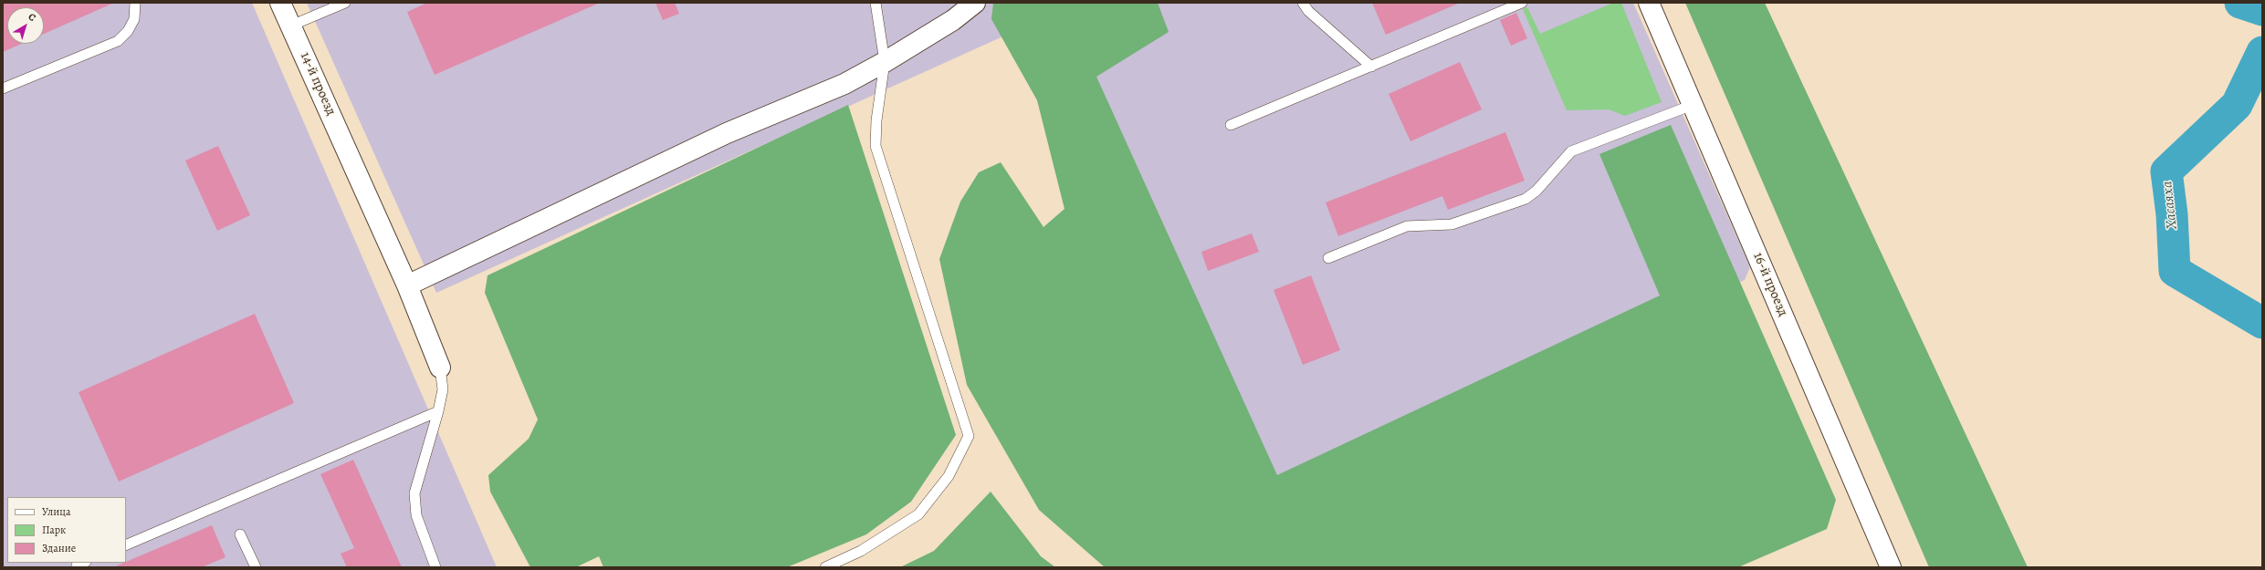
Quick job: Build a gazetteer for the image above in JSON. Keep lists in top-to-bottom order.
{
  "streets": {
    "street": ["14-й проезд", "16-й проезд"]
  },
  "water": ["Хасаяха"],
  "legend": ["Улица", "Парк", "Здание"],
  "north": "top right"
}
